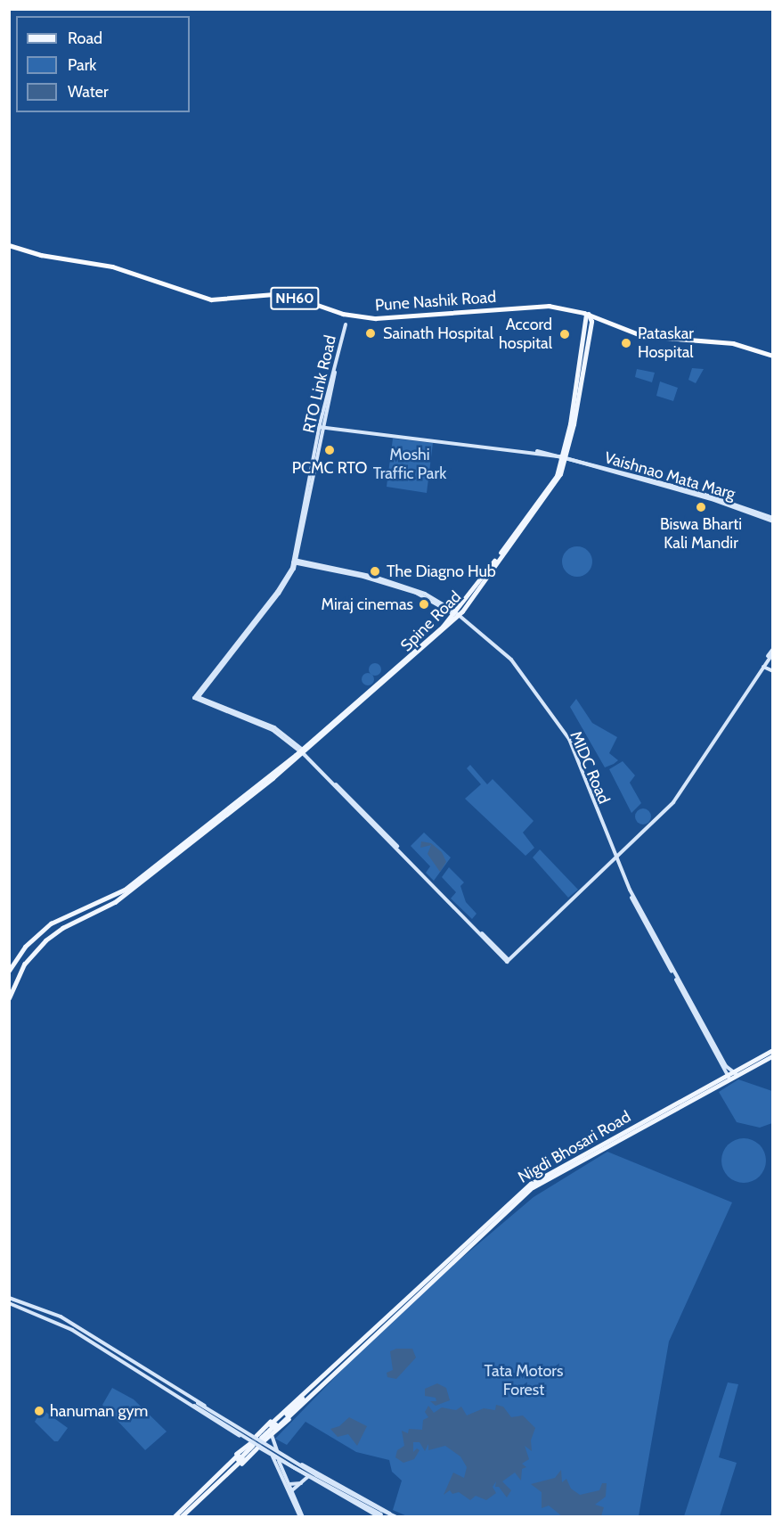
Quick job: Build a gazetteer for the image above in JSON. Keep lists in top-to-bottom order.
{
  "streets": {
    "highway": ["NH60", "Pune Nashik Road"],
    "main road": [
      "RTO Link Road",
      "Vaishnao Mata Marg",
      "Spine Road",
      "MIDC Road",
      "Nigdi Bhosari Road"
    ]
  },
  "crossings": [
    ["Pune Nashik Road", "RTO Link Road"],
    ["Pune Nashik Road", "Spine Road"],
    ["RTO Link Road", "Vaishnao Mata Marg"],
    ["RTO Link Road", "Spine Road"],
    ["RTO Link Road", "MIDC Road"],
    ["Vaishnao Mata Marg", "Spine Road"],
    ["Spine Road", "MIDC Road"],
    ["MIDC Road", "Nigdi Bhosari Road"]
  ],
  "parks": ["Moshi Traffic Park", "Tata Motors Forest"],
  "places": [
    "Sainath Hospital",
    "Accord hospital",
    "Pataskar Hospital",
    "PCMC RTO",
    "Biswa Bharti Kali Mandir",
    "The Diagno Hub",
    "Miraj cinemas",
    "hanuman gym"
  ],
  "legend": ["Road", "Park", "Water"]
}
